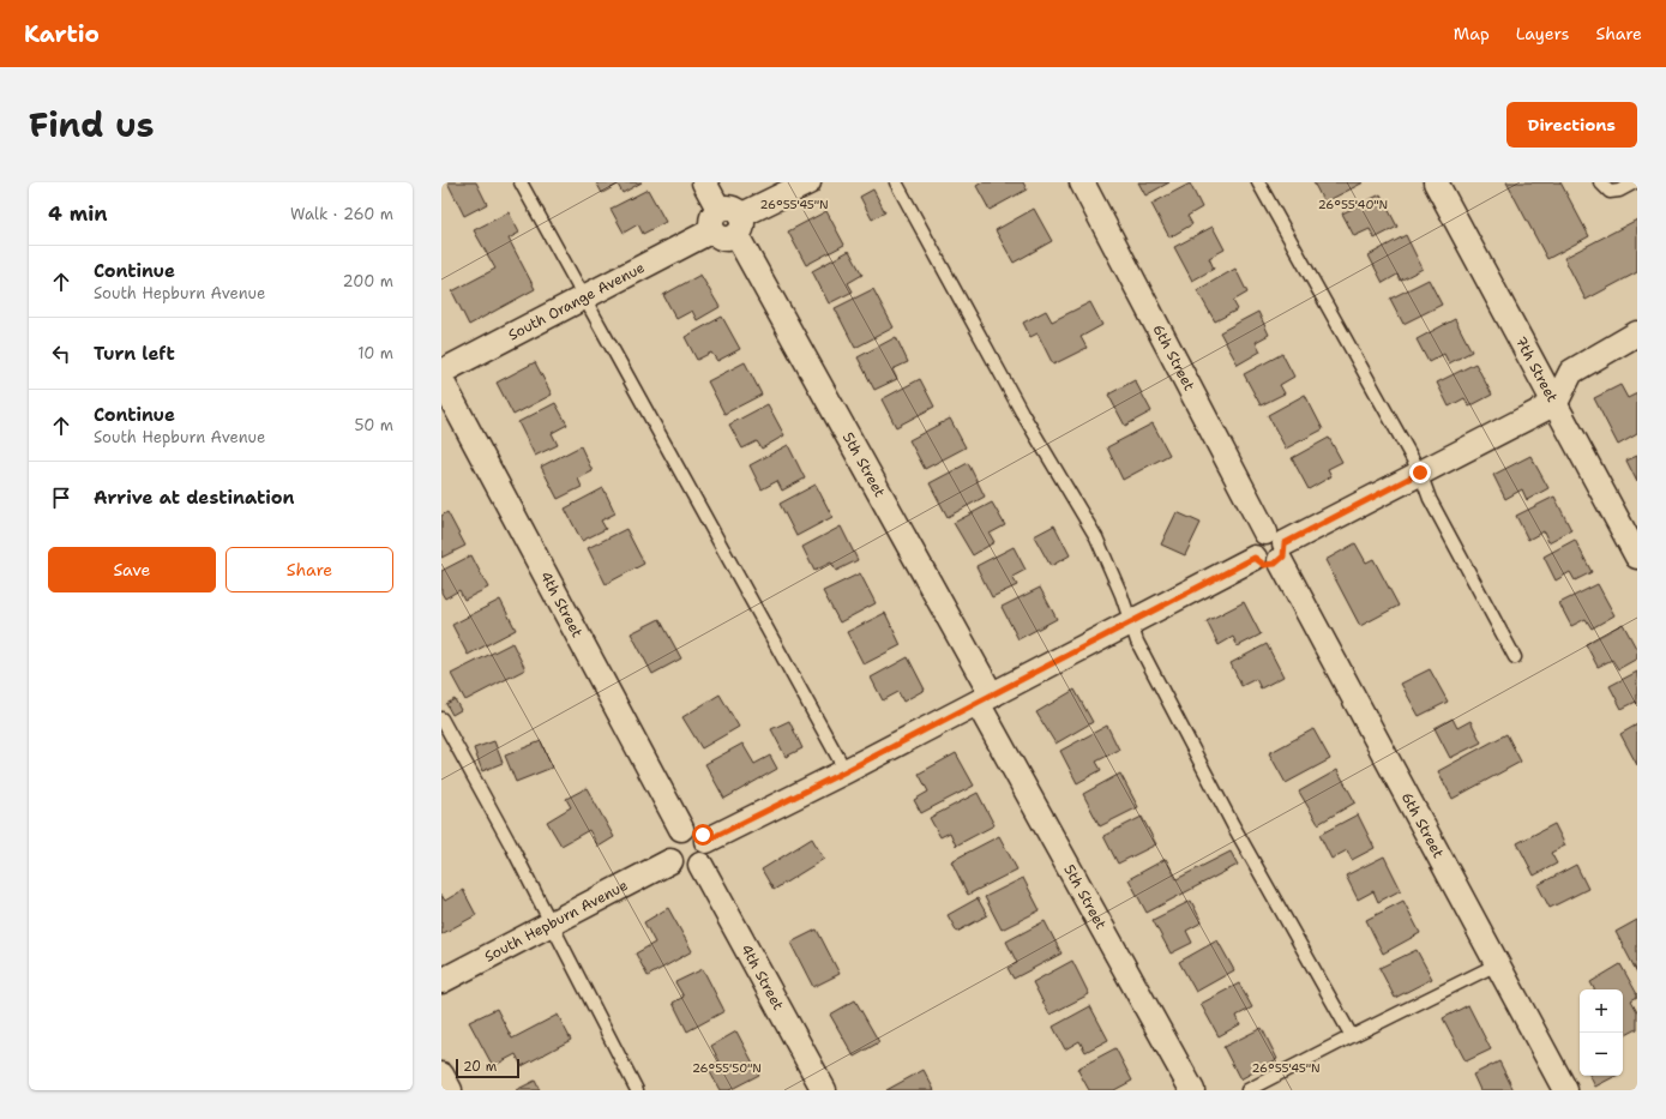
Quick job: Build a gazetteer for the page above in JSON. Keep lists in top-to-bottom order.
{
  "streets": {
    "street": [
      "South Orange Avenue",
      "6th Street",
      "7th Street",
      "5th Street",
      "4th Street",
      "South Hepburn Avenue"
    ]
  },
  "crossings": [
    ["South Orange Avenue", "5th Street"],
    ["4th Street", "South Hepburn Avenue"]
  ],
  "scale_bar": "20 m",
  "page": {
    "header": "Kartio",
    "nav": ["Map", "Layers", "Share"],
    "title": "Find us",
    "buttons": [
      "Directions",
      ["Save", "Share"]
    ],
    "heading": ["4 min", "Walk · 260 m"],
    "list": [
      ["Continue", "South Hepburn Avenue", "200 m"],
      ["Turn left", "10 m"],
      ["Continue", "South Hepburn Avenue", "50 m"],
      "Arrive at destination"
    ],
    "map_buttons": ["+", "−"],
    "scale": "20 m"
  },
  "coordinates": ["26°55'45\"N", "26°55'40\"N", "26°55'50\"N"]
}
